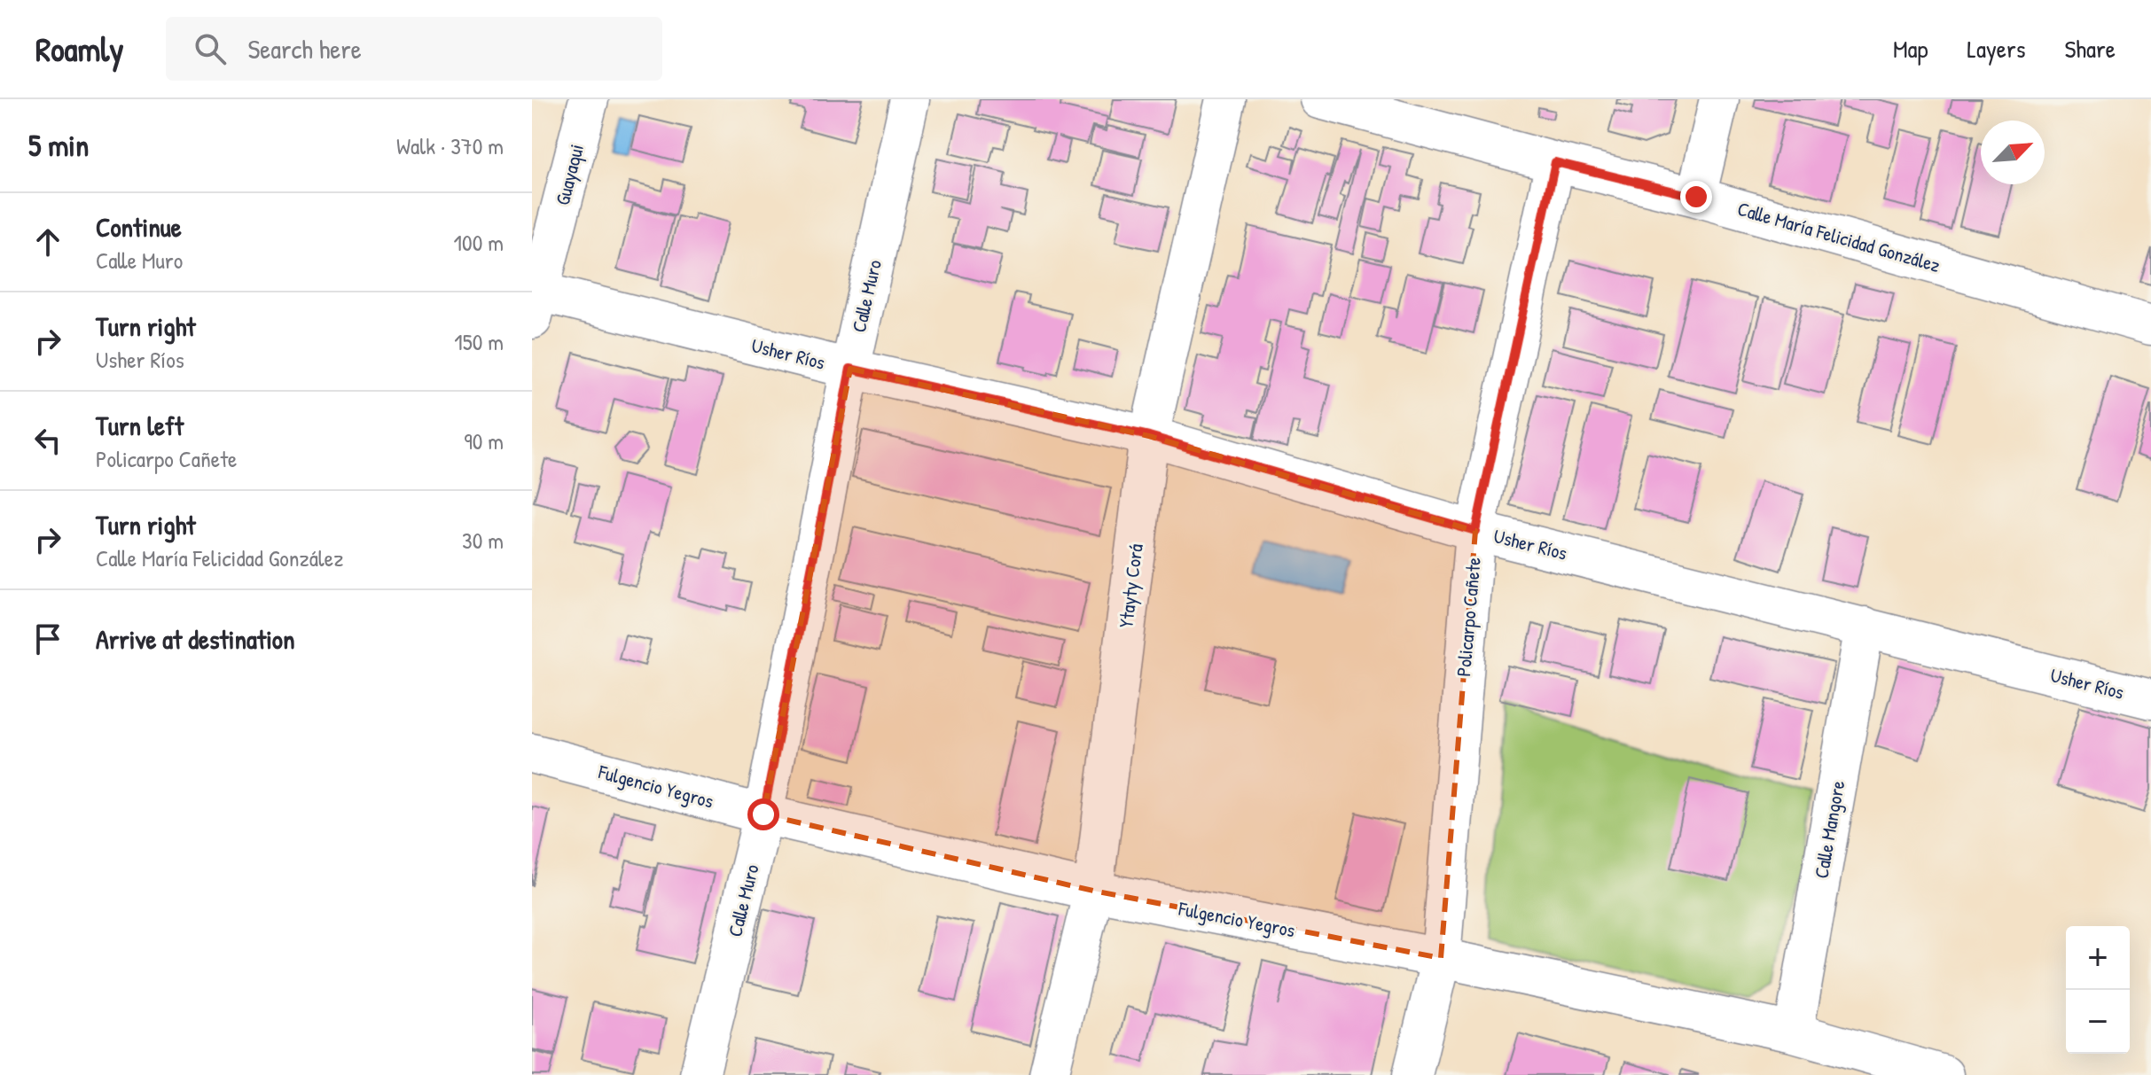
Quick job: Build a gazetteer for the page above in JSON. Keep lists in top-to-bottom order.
{
  "streets": {
    "street": [
      "Guayaqui",
      "Calle María Felicidad González",
      "Calle Muro",
      "Usher Ríos",
      "Ytayty Corá",
      "Policarpo Cañete",
      "Fulgencio Yegros",
      "Calle Mangore"
    ]
  },
  "crossings": [
    ["Guayaqui", "Usher Ríos"],
    ["Calle María Felicidad González", "Policarpo Cañete"],
    ["Calle Muro", "Usher Ríos"],
    ["Calle Muro", "Fulgencio Yegros"],
    ["Usher Ríos", "Ytayty Corá"],
    ["Usher Ríos", "Policarpo Cañete"],
    ["Usher Ríos", "Calle Mangore"],
    ["Ytayty Corá", "Fulgencio Yegros"],
    ["Policarpo Cañete", "Fulgencio Yegros"],
    ["Fulgencio Yegros", "Calle Mangore"]
  ],
  "north": "top right",
  "page": {
    "header": "Roamly",
    "search": "Search here",
    "nav": ["Map", "Layers", "Share"],
    "heading": ["5 min", "Walk · 370 m"],
    "list": [
      ["Continue", "Calle Muro", "100 m"],
      ["Turn right", "Usher Ríos", "150 m"],
      ["Turn left", "Policarpo Cañete", "90 m"],
      ["Turn right", "Calle María Felicidad González", "30 m"],
      "Arrive at destination"
    ],
    "map_buttons": ["+", "−"]
  }
}
